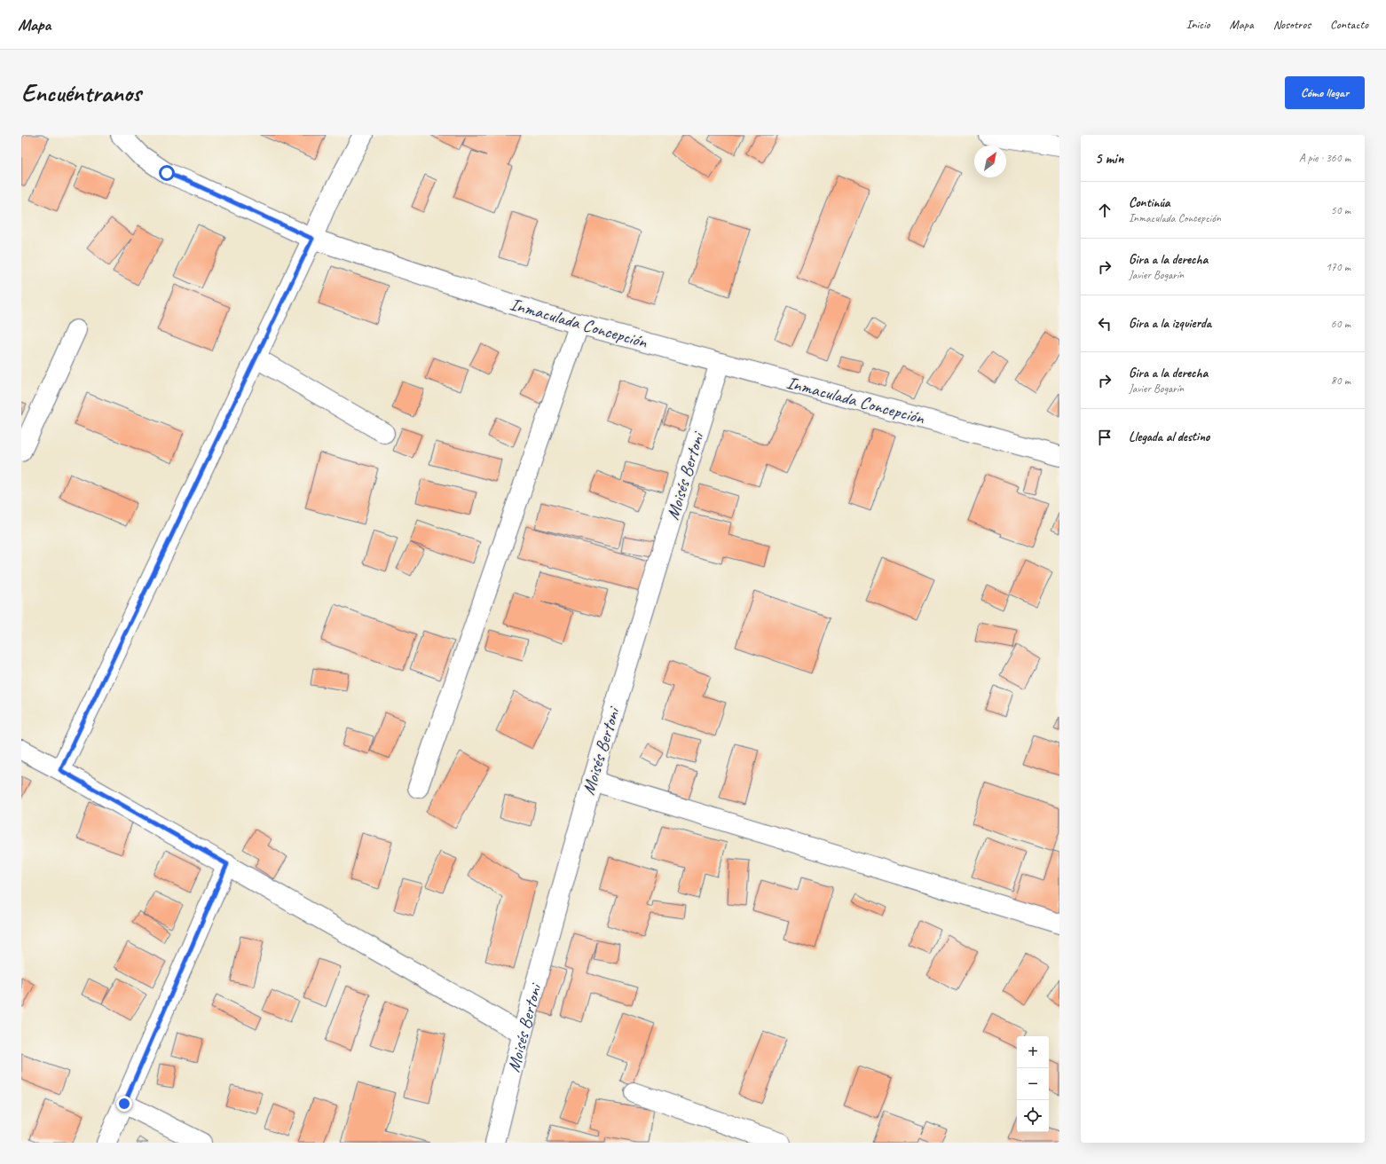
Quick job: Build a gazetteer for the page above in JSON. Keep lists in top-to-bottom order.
{
  "streets": {
    "street": ["Inmaculada Concepción", "Moisés Bertoni"]
  },
  "crossings": [
    ["Inmaculada Concepción", "Moisés Bertoni"]
  ],
  "north": "top right",
  "page": {
    "header": "Mapa",
    "nav": [
      "Inicio",
      "Mapa",
      "Nosotros",
      "Contacto"
    ],
    "buttons": "Cómo llegar",
    "title": "Encuéntranos",
    "heading": ["5 min", "A pie · 360 m"],
    "list": [
      ["Continúa", "Inmaculada Concepción", "50 m"],
      ["Gira a la derecha", "Javier Bogarín", "170 m"],
      ["Gira a la izquierda", "60 m"],
      ["Gira a la derecha", "Javier Bogarín", "80 m"],
      "Llegada al destino"
    ],
    "map_buttons": ["+", "−"]
  }
}
